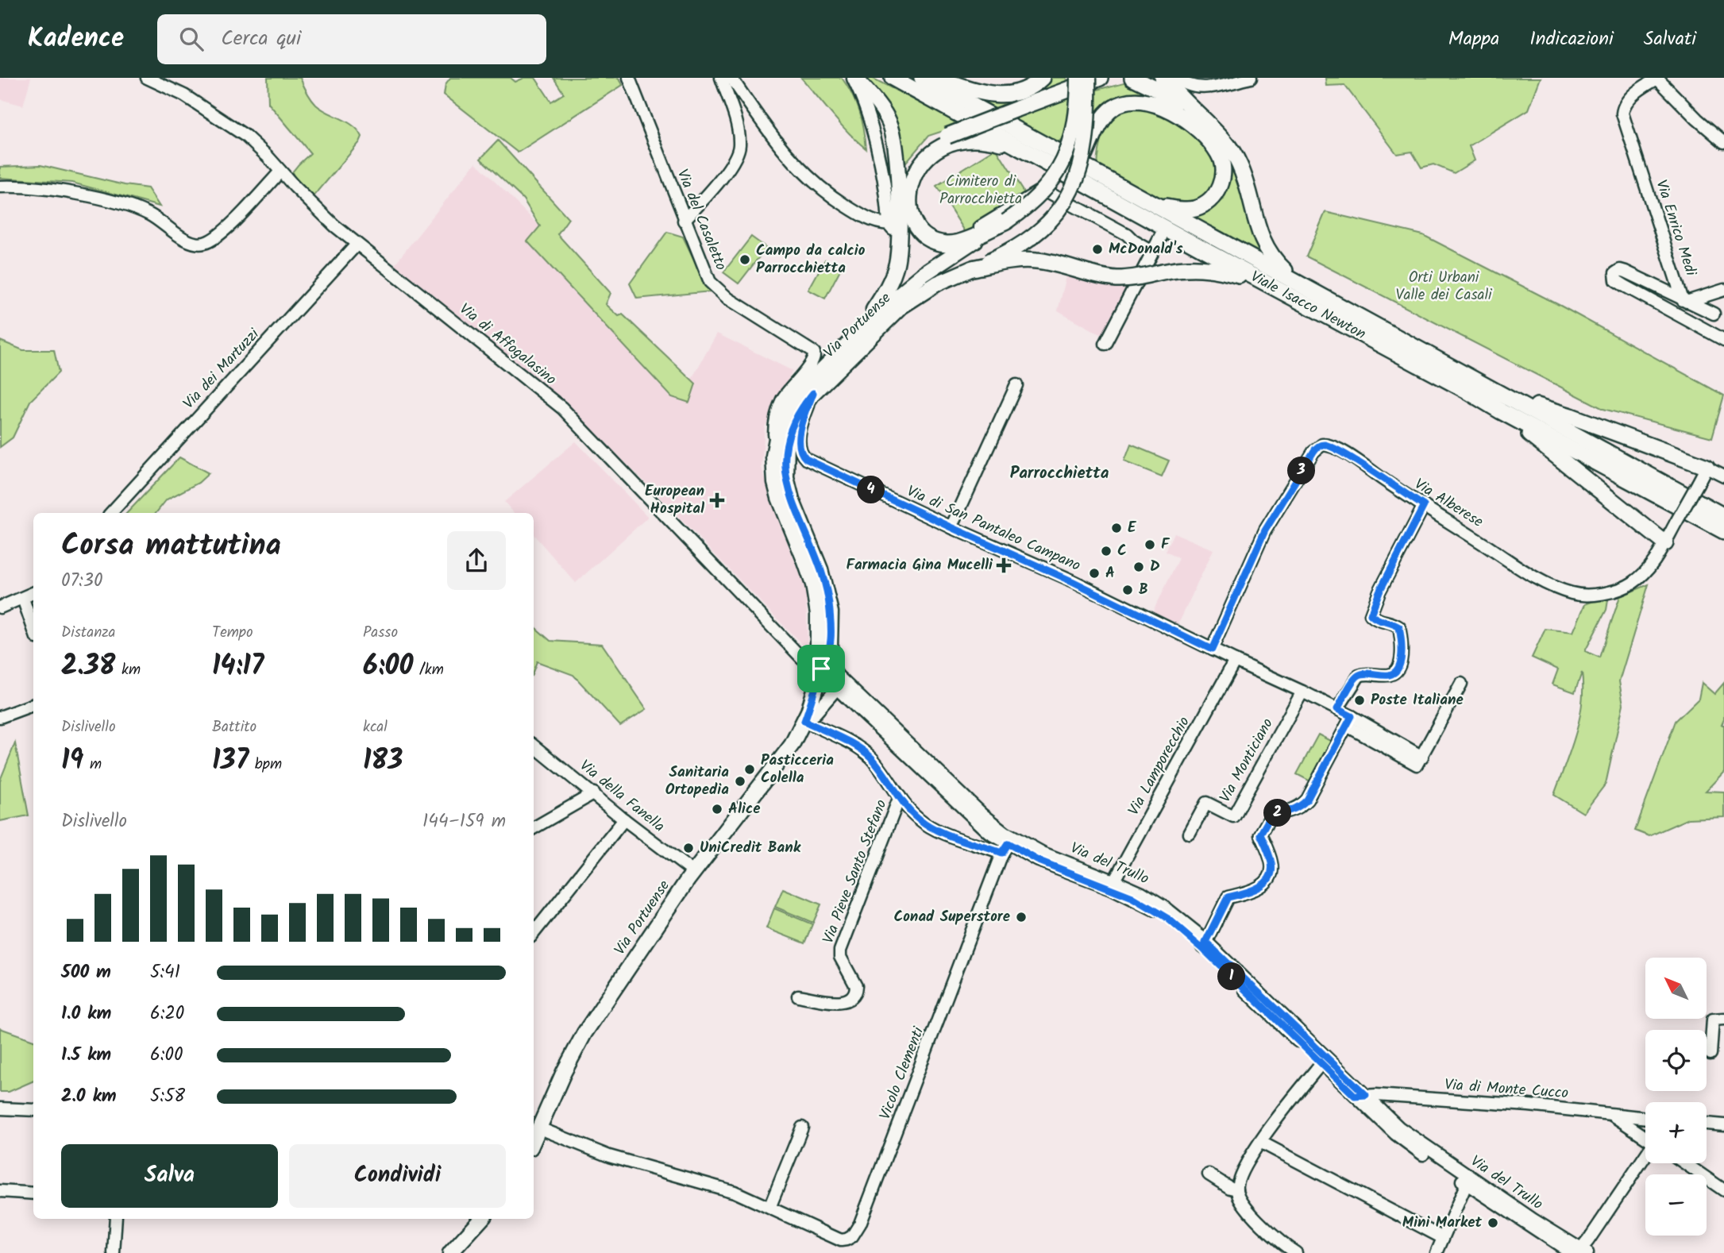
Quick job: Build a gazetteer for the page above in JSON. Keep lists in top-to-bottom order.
{
  "streets": {
    "highway": ["Viale Isacco Newton"],
    "main road": ["Via Portuense"],
    "street": [
      "Via del Casaletto",
      "Via Enrico Medi",
      "Via di Affogalasino",
      "Via dei Martuzzi",
      "Via Alberese",
      "Via di San Pantaleo Campano",
      "Via Monticiano",
      "Via Lamporecchio",
      "Via della Fanella",
      "Via del Trullo",
      "Via Pieve Santo Stefano",
      "Vicolo Clementi",
      "Via di Monte Cucco"
    ]
  },
  "crossings": [
    ["Via del Casaletto", "Via Portuense"],
    ["Via Portuense", "Via di Affogalasino"],
    ["Via Portuense", "Via di San Pantaleo Campano"],
    ["Via Portuense", "Via della Fanella"],
    ["Via Portuense", "Via del Trullo"],
    ["Via Portuense", "Vicolo Clementi"],
    ["Via di Affogalasino", "Via dei Martuzzi"],
    ["Via di Affogalasino", "Via del Trullo"],
    ["Via Alberese", "Via di San Pantaleo Campano"],
    ["Via di San Pantaleo Campano", "Via Monticiano"],
    ["Via di San Pantaleo Campano", "Via Lamporecchio"],
    ["Via Lamporecchio", "Via del Trullo"],
    ["Via del Trullo", "Via Pieve Santo Stefano"],
    ["Via del Trullo", "Vicolo Clementi"],
    ["Via del Trullo", "Via di Monte Cucco"]
  ],
  "districts": ["Parrocchietta"],
  "parks": ["Cimitero di Parrocchietta", "Orti Urbani Valle dei Casali"],
  "places": {
    "other": [
      "McDonald's",
      "Campo da calcio Parrocchietta",
      "E",
      "F",
      "C",
      "D",
      "A",
      "B",
      "Poste Italiane",
      "Pasticceria Colella",
      "Sanitaria Ortopedia",
      "Alice",
      "UniCredit Bank",
      "Conad Superstore",
      "Mini Market"
    ],
    "health": ["European Hospital", "Farmacia Gina Mucelli"]
  },
  "north": "top left",
  "page": {
    "header": "Kadence",
    "search": "Cerca qui",
    "nav": ["Mappa", "Indicazioni", "Salvati"],
    "pins": [
      "3",
      "4",
      "2",
      "1"
    ],
    "heading": ["Corsa mattutina", "07:30"],
    "stats": [
      ["Distanza", "2.38 km"],
      ["Tempo", "14:17"],
      ["Passo", "6:00 /km"],
      ["Dislivello", "19 m"],
      ["Battito", "137 bpm"],
      ["kcal", "183"]
    ],
    "chart": ["Dislivello", "144–159 m"],
    "list": [
      {
        "name": "500 m",
        "note": "5:41"
      },
      {
        "name": "1.0 km",
        "note": "6:20"
      },
      {
        "name": "1.5 km",
        "note": "6:00"
      },
      {
        "name": "2.0 km",
        "note": "5:58"
      }
    ],
    "map_buttons": ["+", "−"],
    "buttons": ["Salva", "Condividi"]
  }
}
